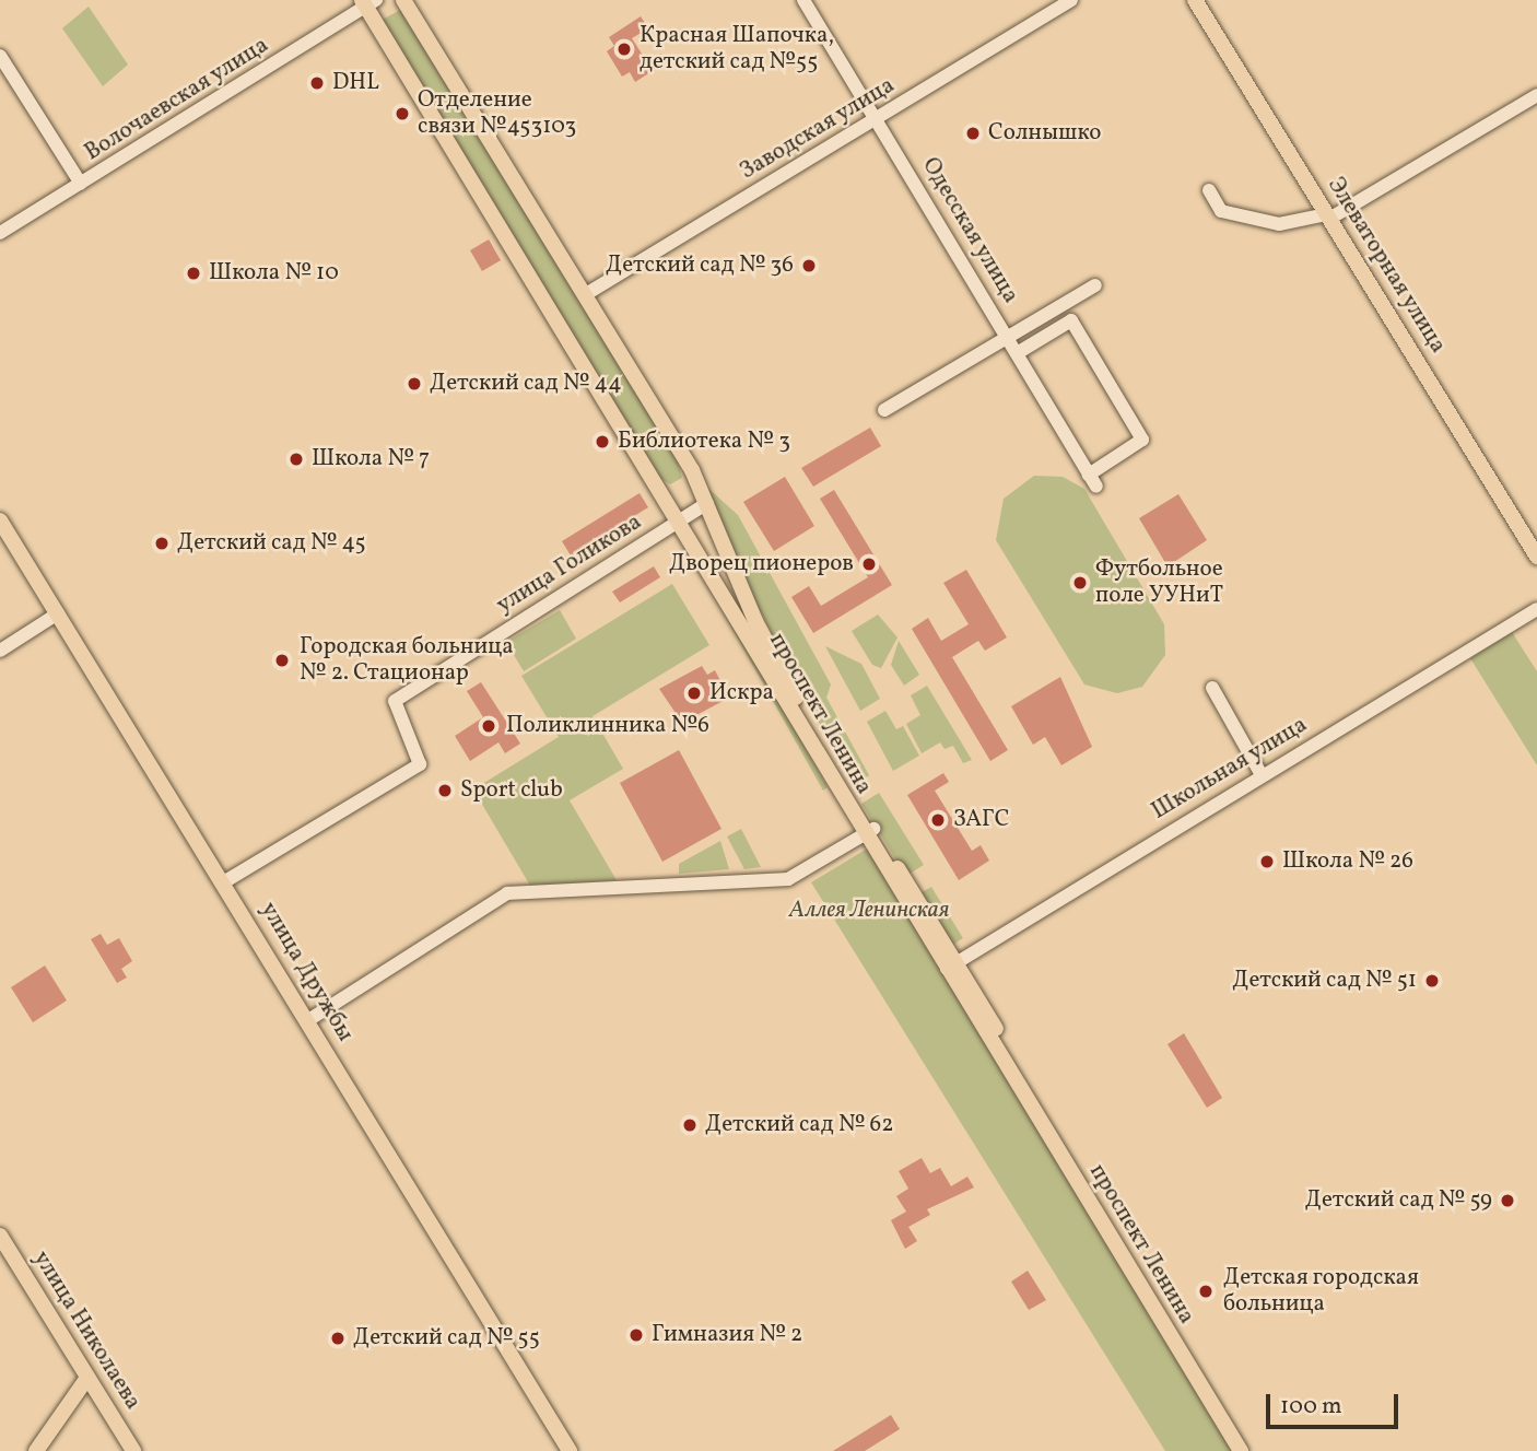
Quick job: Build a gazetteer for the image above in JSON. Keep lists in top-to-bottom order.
{
  "streets": {
    "main road": [
      "Элеваторная улица",
      "проспект Ленина",
      "улица Дружбы",
      "улица Николаева"
    ],
    "street": [
      "Волочаевская улица",
      "Заводская улица",
      "Одесская улица",
      "улица Голикова",
      "Школьная улица"
    ]
  },
  "crossings": [
    ["Волочаевская улица", "проспект Ленина"],
    ["Заводская улица", "Одесская улица"],
    ["Заводская улица", "проспект Ленина"],
    ["улица Голикова", "проспект Ленина"],
    ["улица Голикова", "улица Дружбы"],
    ["проспект Ленина", "Школьная улица"]
  ],
  "parks": ["Аллея Ленинская"],
  "places": [
    "Красная Шапочка, детский сад №55",
    "DHL",
    "Отделение связи №453103",
    "Солнышко",
    "Детский сад № 36",
    "Школа № 10",
    "Детский сад № 44",
    "Библиотека № 3",
    "Школа № 7",
    "Детский сад № 45",
    "Дворец пионеров",
    "Футбольное поле УУНиТ",
    "Городская больница № 2. Стационар",
    "Искра",
    "Поликлинника №6",
    "Sport club",
    "ЗАГС",
    "Школа № 26",
    "Детский сад № 51",
    "Детский сад № 62",
    "Детский сад № 59",
    "Детская городская больница",
    "Гимназия № 2",
    "Детский сад № 55"
  ],
  "scale_bar": "100 m"
}
